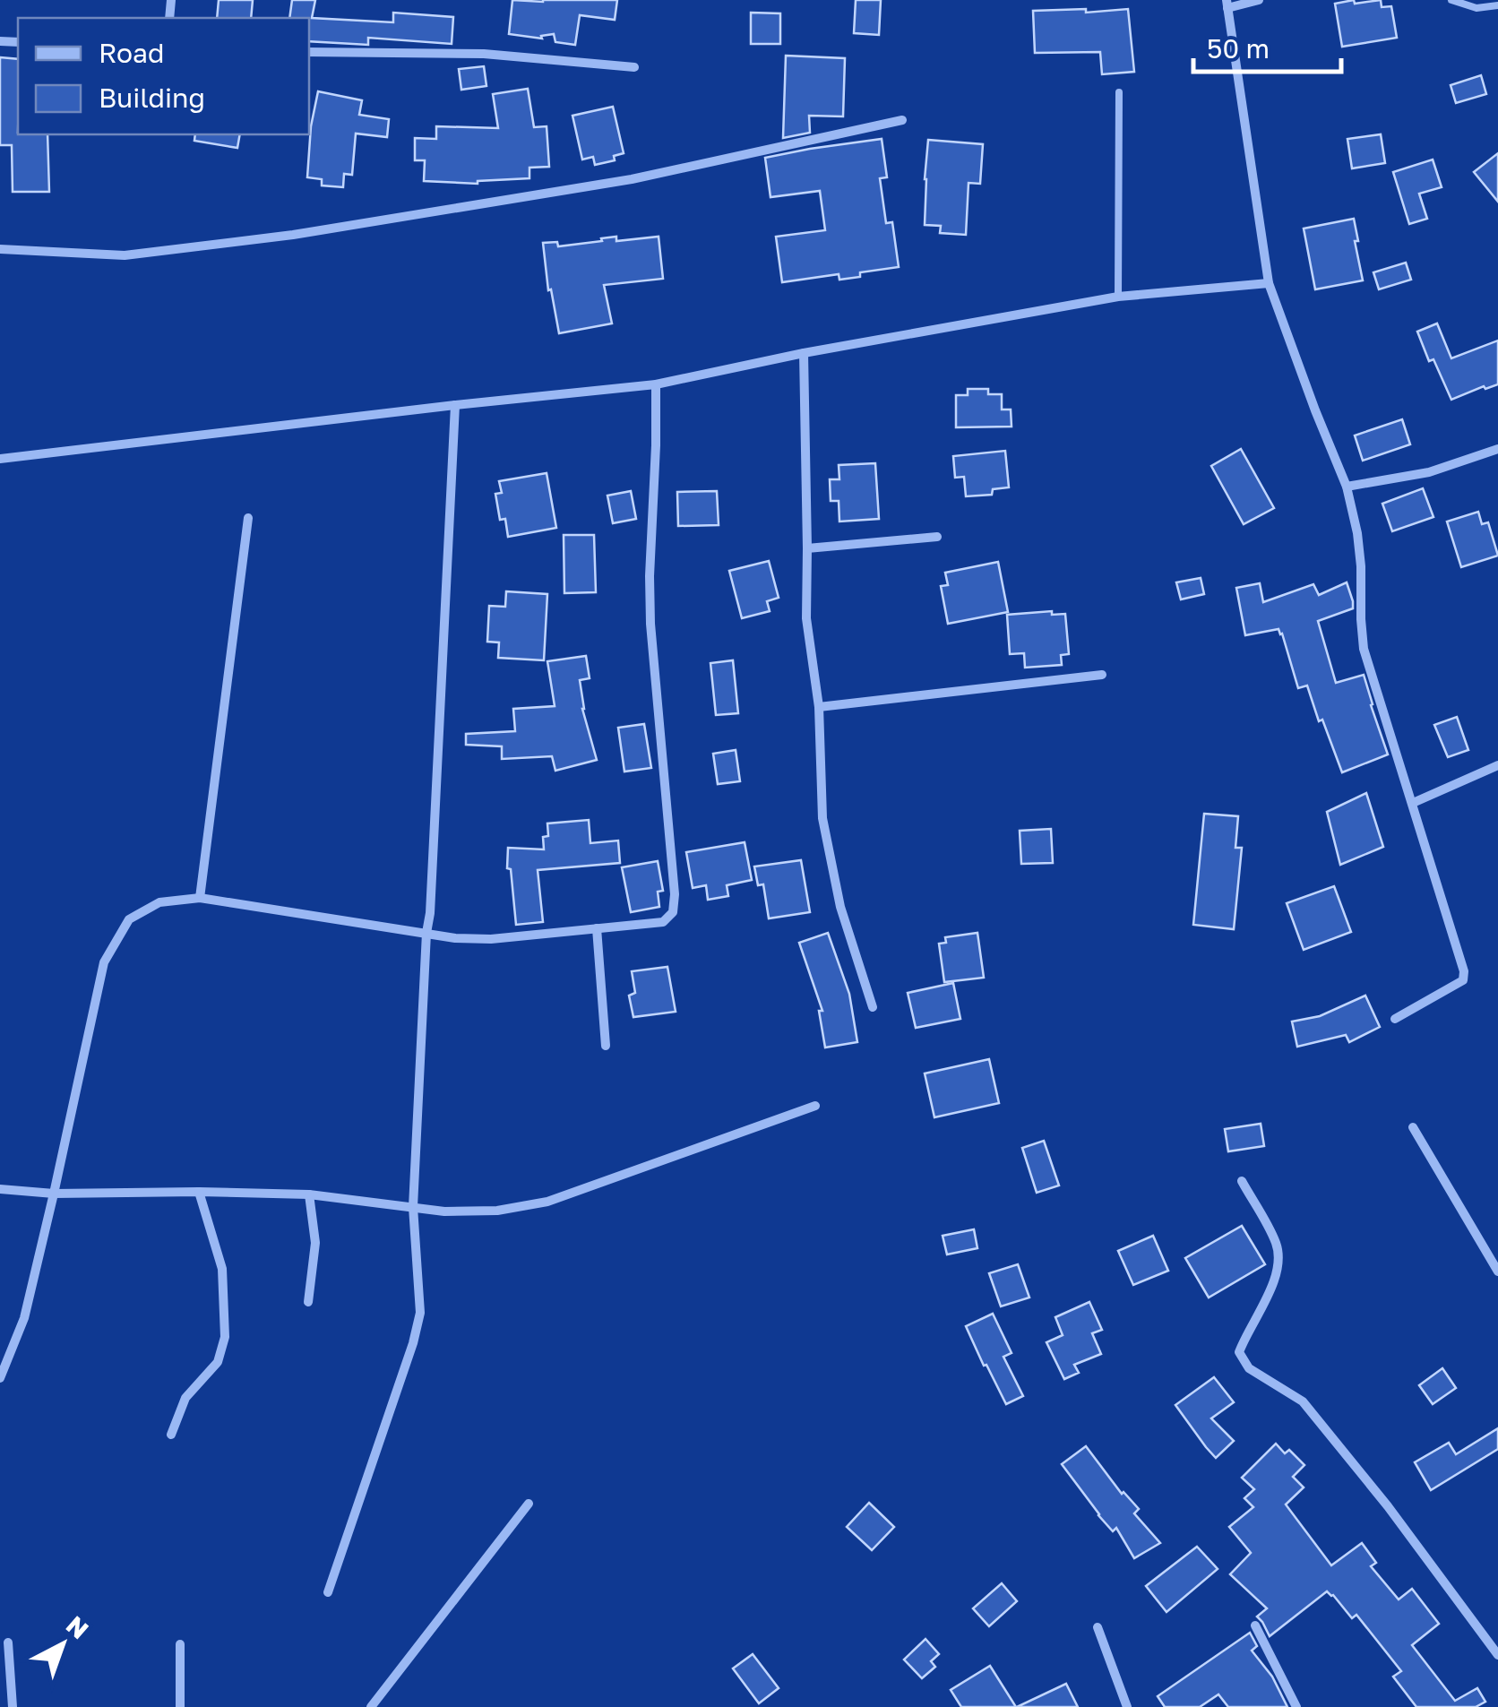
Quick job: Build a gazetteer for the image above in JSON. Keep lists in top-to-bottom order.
{
  "legend": ["Road", "Building"],
  "scale_bar": "50 m",
  "north": "top right"
}
